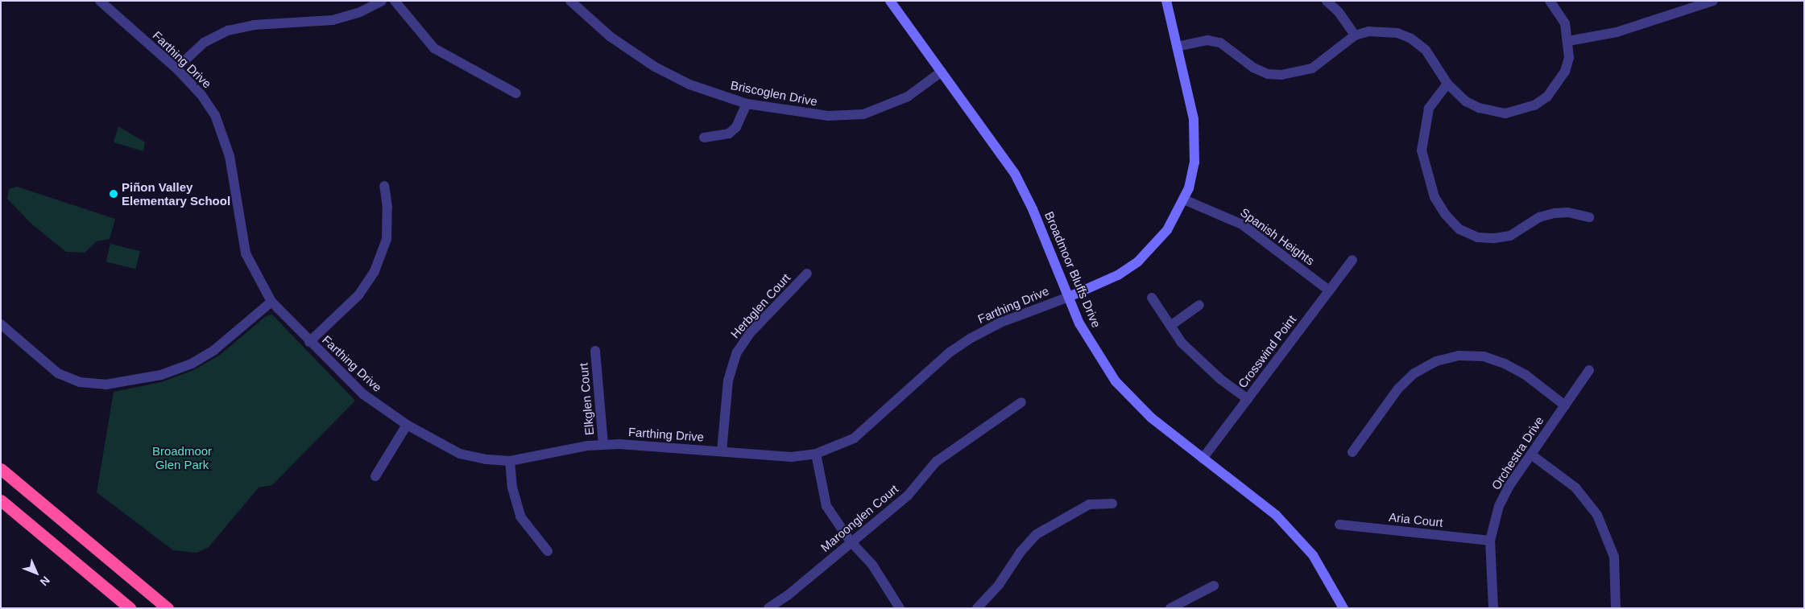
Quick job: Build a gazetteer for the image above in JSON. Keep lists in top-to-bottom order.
{
  "streets": {
    "street": [
      "Farthing Drive",
      "Briscoglen Drive",
      "Spanish Heights",
      "Broadmoor Bluffs Drive",
      "Herbglen Court",
      "Crosswind Point",
      "Elkglen Court",
      "Orchestra Drive",
      "Maroonglen Court",
      "Aria Court"
    ]
  },
  "crossings": [
    ["Farthing Drive", "Spanish Heights"],
    ["Farthing Drive", "Broadmoor Bluffs Drive"],
    ["Farthing Drive", "Herbglen Court"],
    ["Farthing Drive", "Elkglen Court"],
    ["Briscoglen Drive", "Broadmoor Bluffs Drive"],
    ["Spanish Heights", "Crosswind Point"],
    ["Broadmoor Bluffs Drive", "Crosswind Point"],
    ["Orchestra Drive", "Aria Court"]
  ],
  "parks": ["Broadmoor Glen Park"],
  "places": ["Piñon Valley Elementary School"],
  "north": "bottom right"
}
